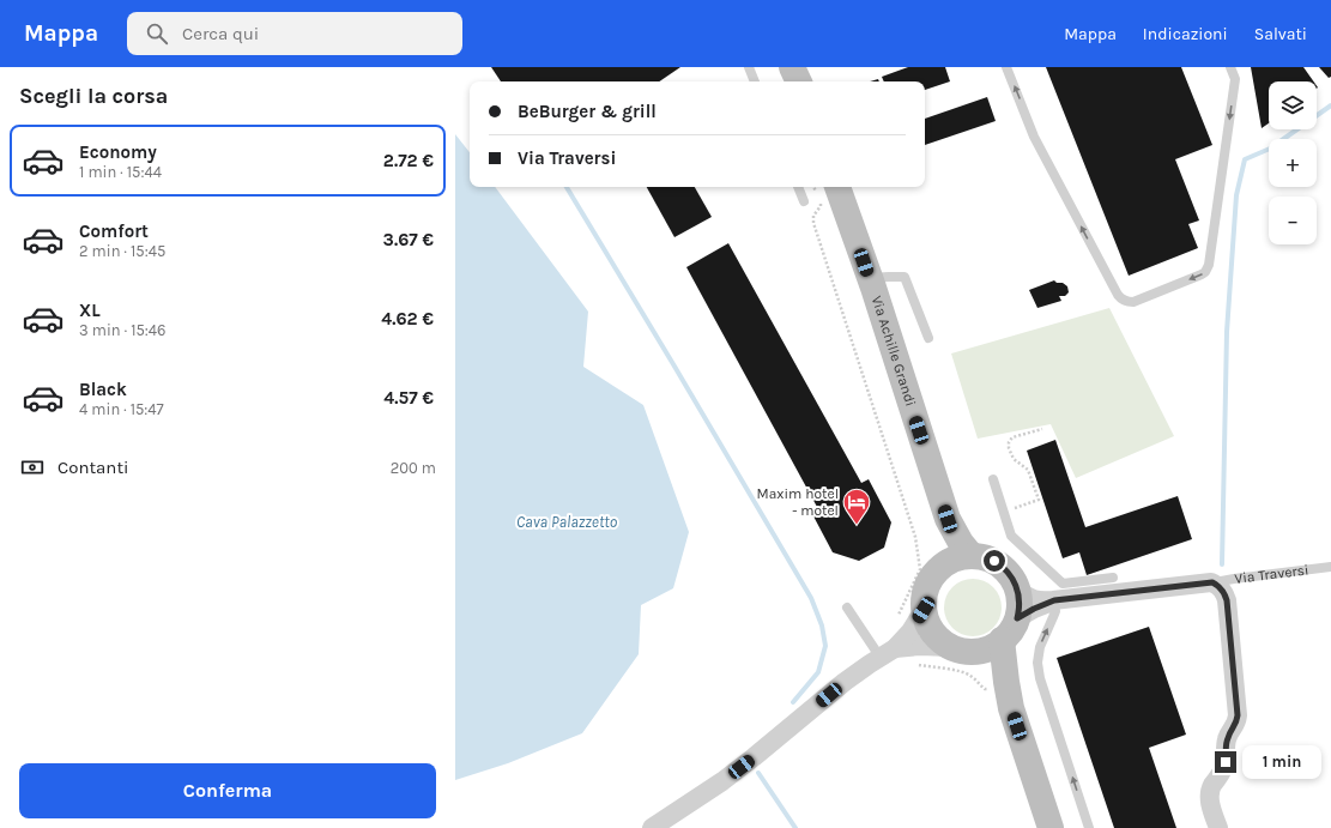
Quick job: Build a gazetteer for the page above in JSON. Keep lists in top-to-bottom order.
{
  "streets": {
    "main road": ["Via Achille Grandi"],
    "street": ["Via Traversi"]
  },
  "water": ["Cava Palazzetto"],
  "places": {
    "hotel": ["Maxim hotel - motel"]
  },
  "page": {
    "header": "Mappa",
    "search": "Cerca qui",
    "nav": ["Mappa", "Indicazioni", "Salvati"],
    "heading": "Scegli la corsa",
    "map_buttons": ["+", "−"],
    "banner": ["BeBurger & grill", "Via Traversi"],
    "list": [
      {
        "name": "Economy",
        "note": "1 min · 15:44",
        "value": "2.72 €"
      },
      {
        "name": "Comfort",
        "note": "2 min · 15:45",
        "value": "3.67 €"
      },
      {
        "name": "XL",
        "note": "3 min · 15:46",
        "value": "4.62 €"
      },
      {
        "name": "Black",
        "note": "4 min · 15:47",
        "value": "4.57 €"
      }
    ],
    "pay": ["Contanti", "200 m"],
    "bubble": "1 min",
    "buttons": "Conferma"
  }
}
